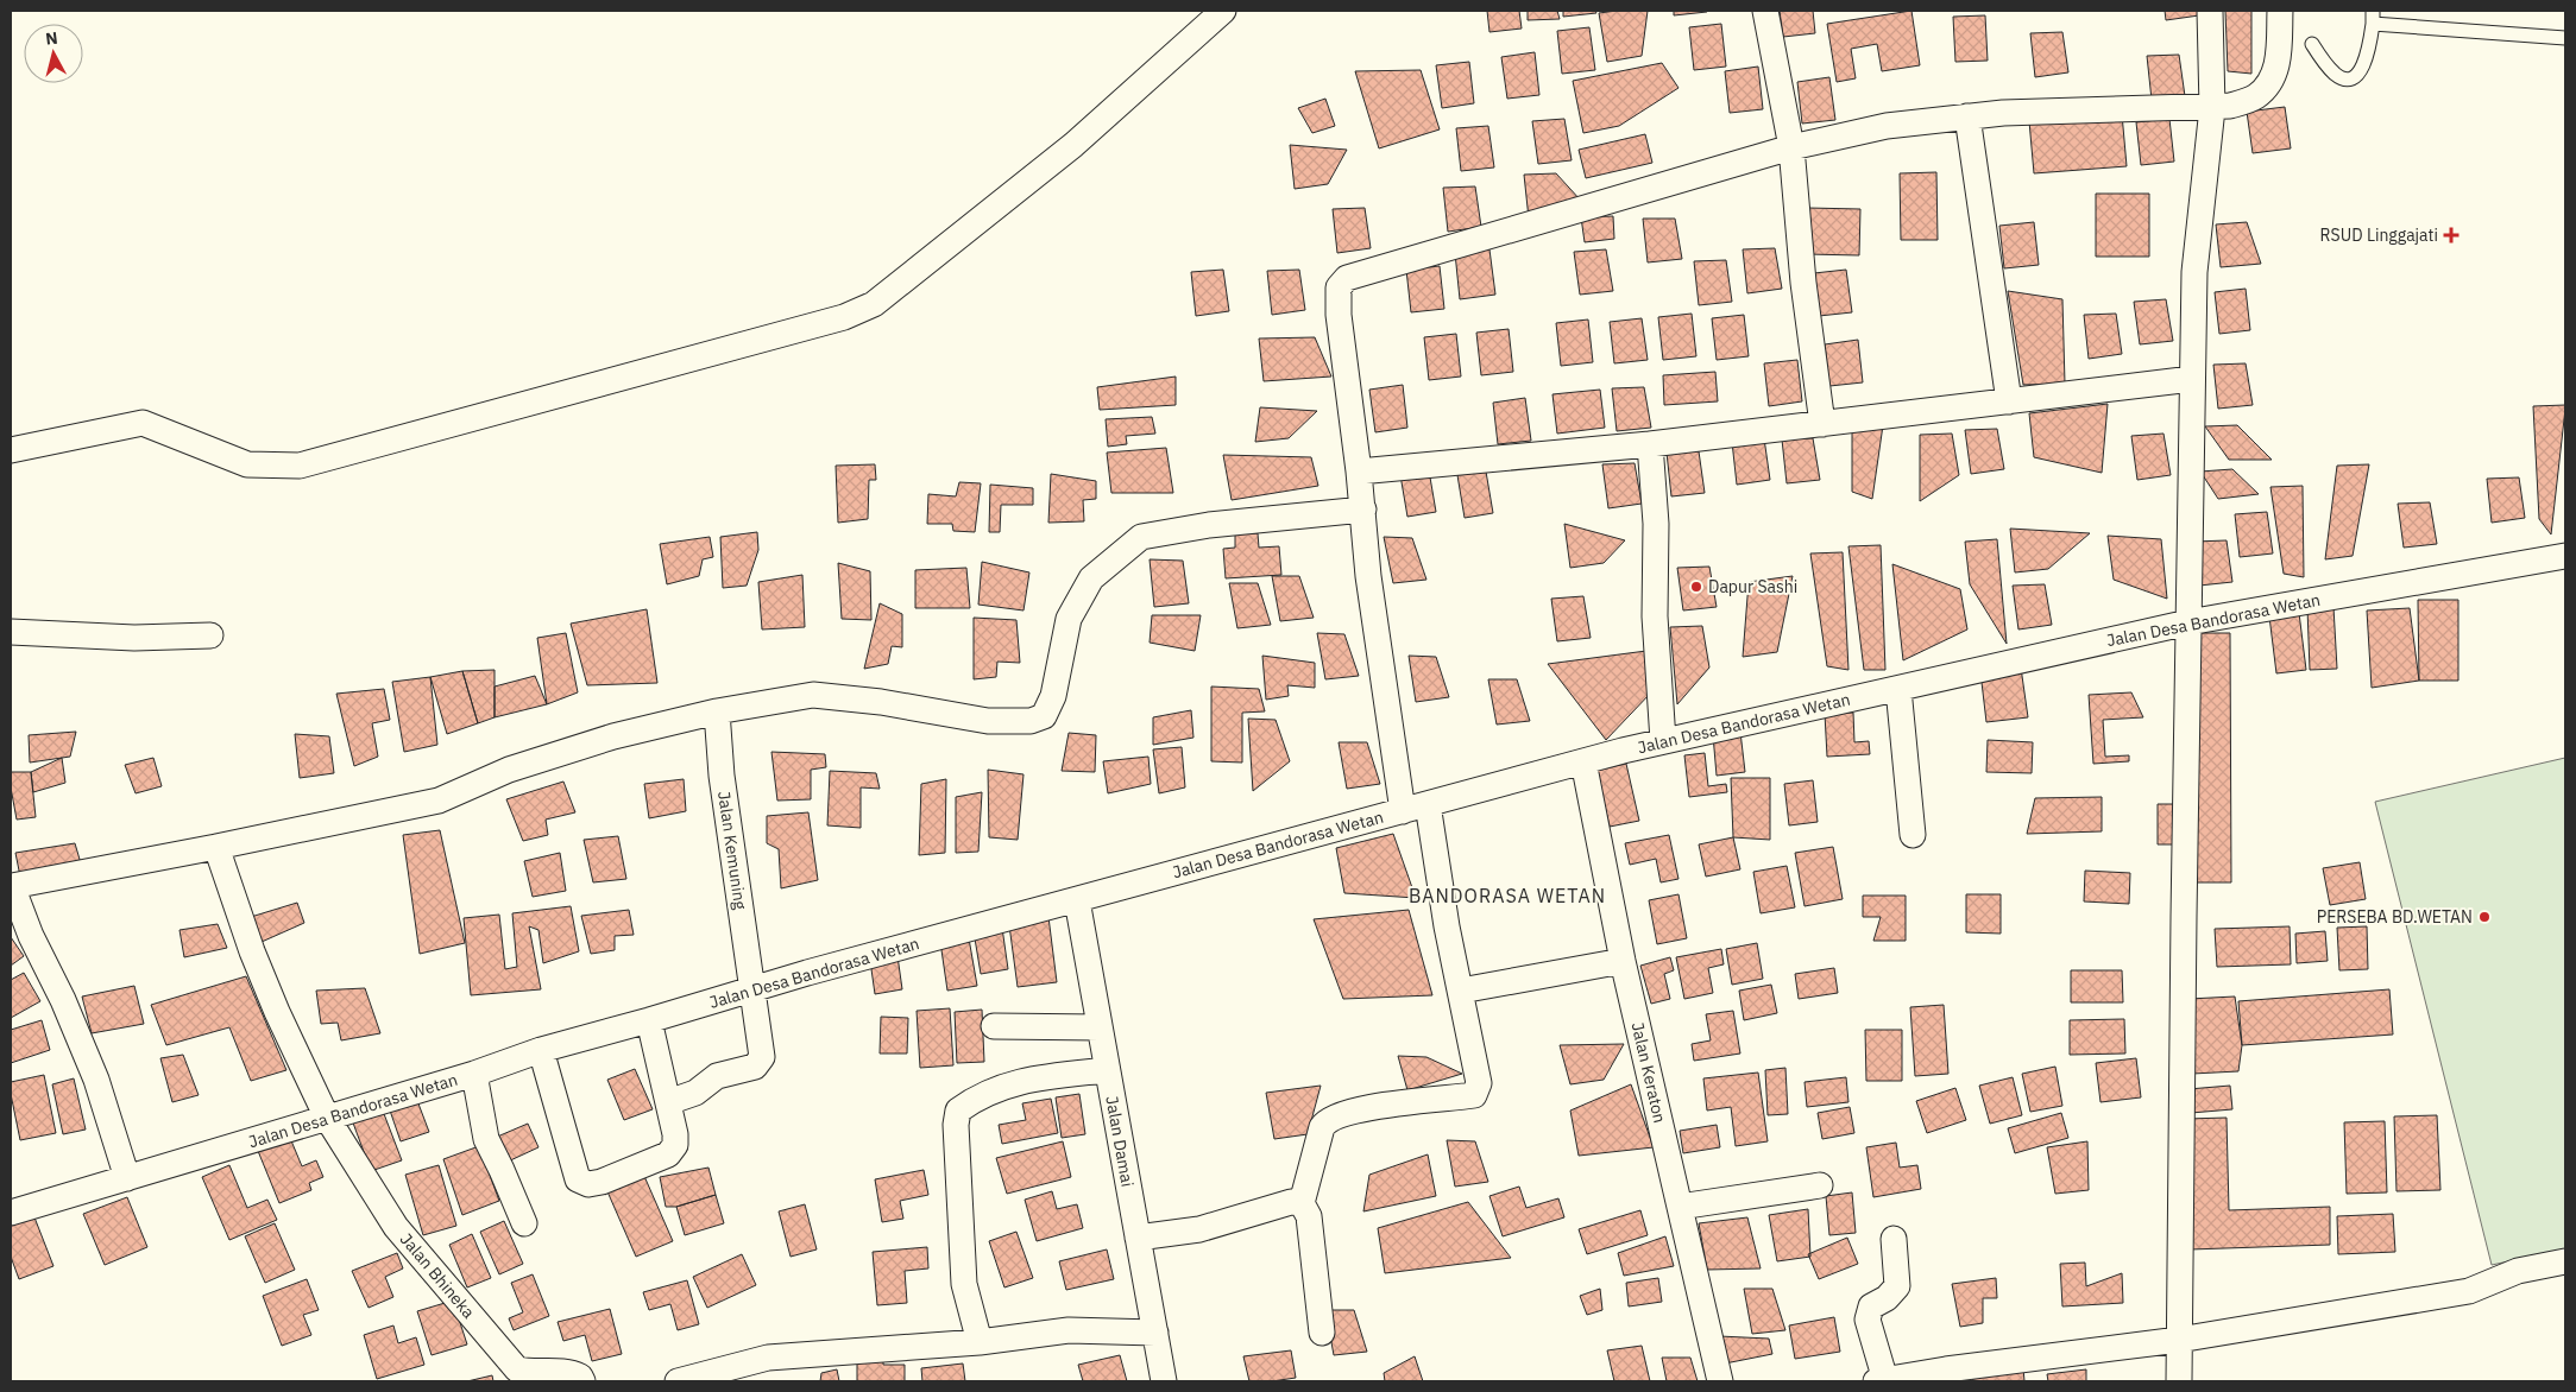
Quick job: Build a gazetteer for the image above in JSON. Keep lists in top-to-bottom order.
{
  "streets": {
    "street": [
      "Jalan Desa Bandorasa Wetan",
      "Jalan Kemuning",
      "Jalan Keraton",
      "Jalan Damai",
      "Jalan Bhineka"
    ]
  },
  "crossings": [
    ["Jalan Desa Bandorasa Wetan", "Jalan Kemuning"],
    ["Jalan Desa Bandorasa Wetan", "Jalan Keraton"],
    ["Jalan Desa Bandorasa Wetan", "Jalan Damai"],
    ["Jalan Desa Bandorasa Wetan", "Jalan Bhineka"]
  ],
  "districts": ["BANDORASA WETAN"],
  "places": {
    "health": ["RSUD Linggajati"],
    "other": ["Dapur Sashi", "PERSEBA BD.WETAN"]
  },
  "north": "top"
}
